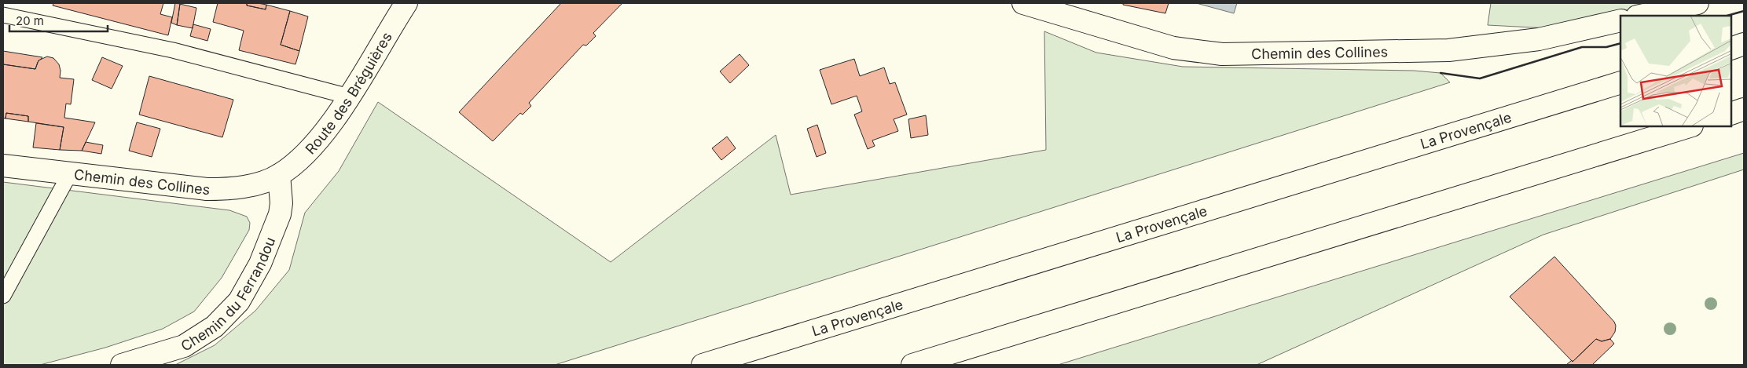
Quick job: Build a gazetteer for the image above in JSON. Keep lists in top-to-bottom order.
{
  "streets": {
    "main road": [
      "Chemin des Collines",
      "Route des Bréguières",
      "La Provençale",
      "Chemin du Ferrandou"
    ]
  },
  "crossings": [
    ["Chemin des Collines", "Route des Bréguières"],
    ["Chemin des Collines", "Chemin du Ferrandou"],
    ["Route des Bréguières", "Chemin du Ferrandou"]
  ],
  "scale_bar": "20 m"
}
